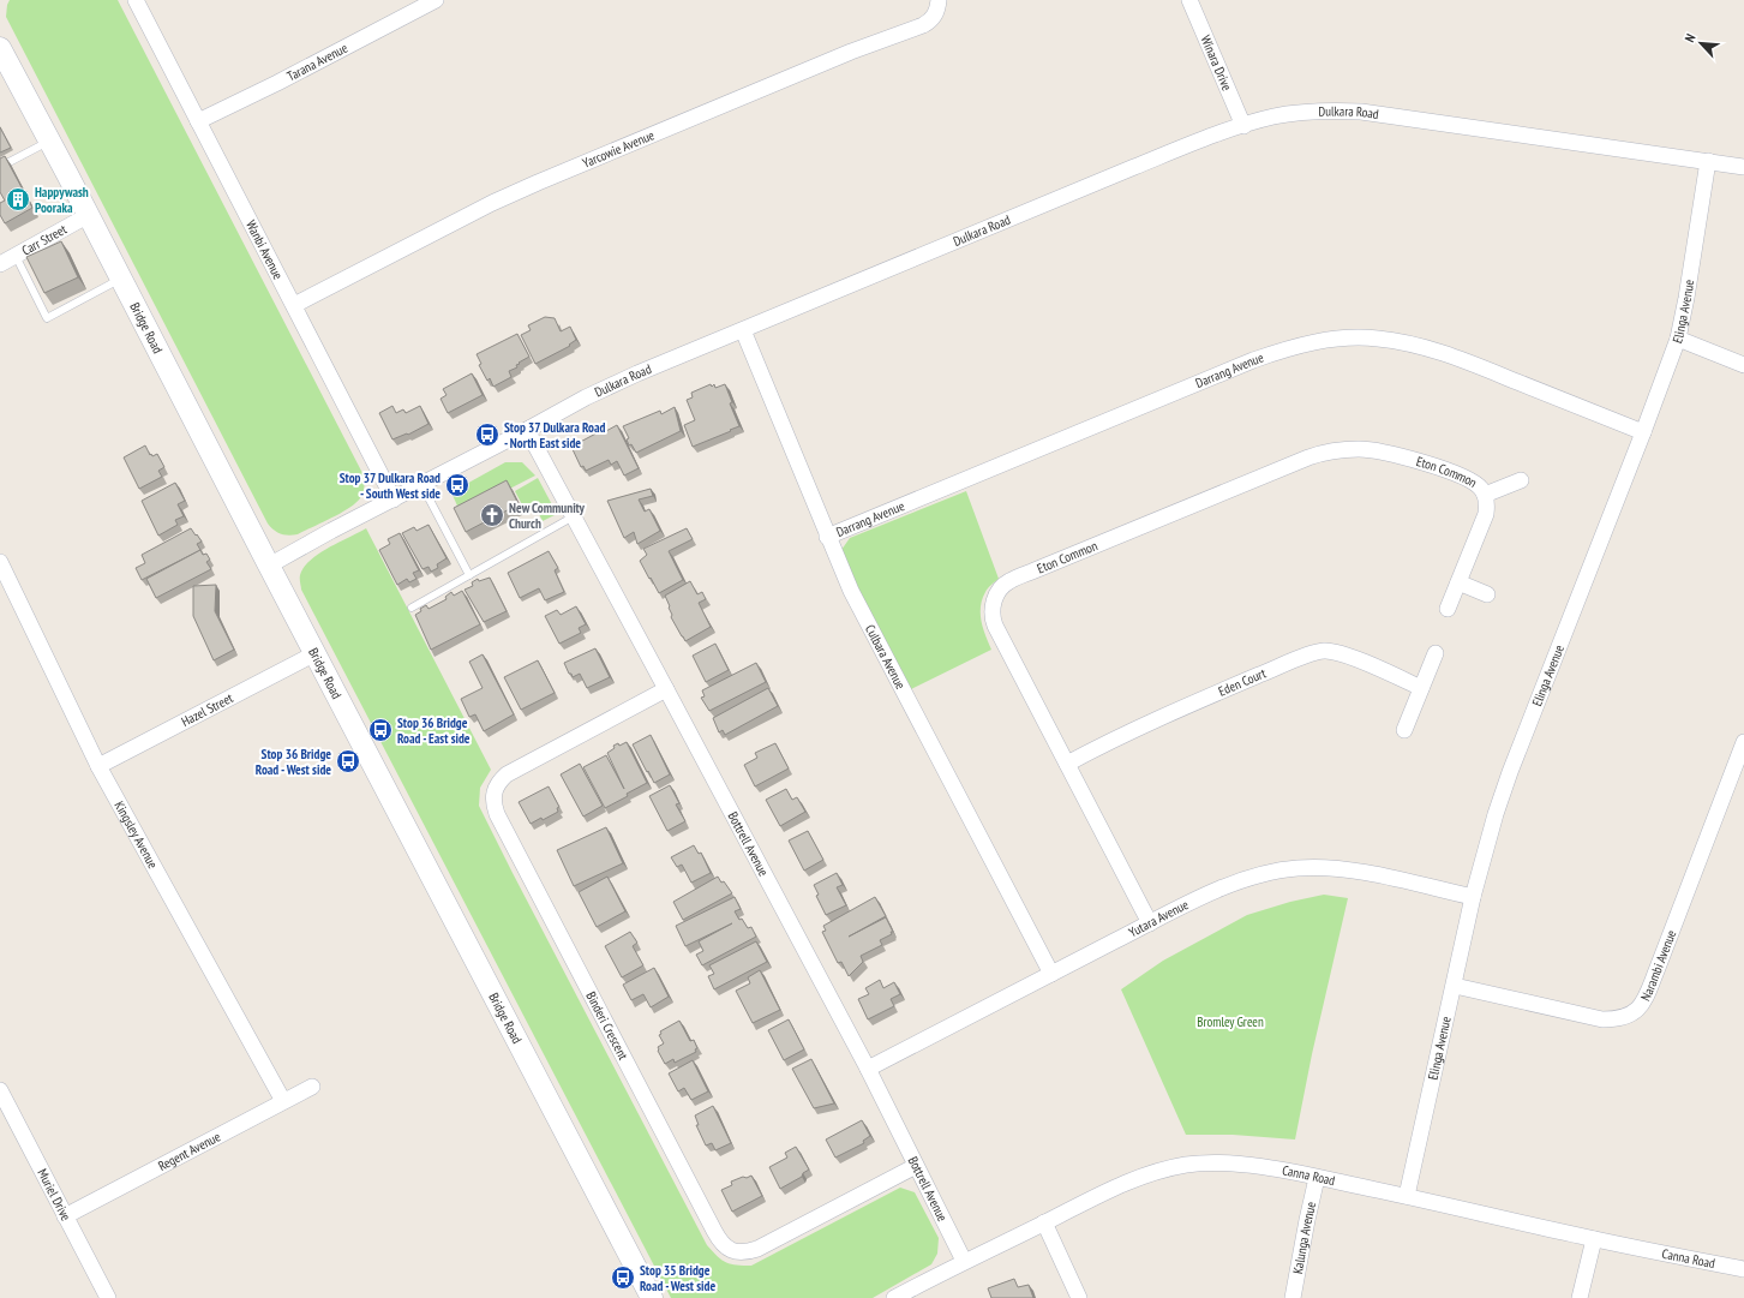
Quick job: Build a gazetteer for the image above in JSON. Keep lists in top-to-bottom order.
{
  "streets": {
    "main road": ["Bridge Road"],
    "street": [
      "Tarana Avenue",
      "Winara Drive",
      "Dulkara Road",
      "Yarcowie Avenue",
      "Carr Street",
      "Wanbi Avenue",
      "Elinga Avenue",
      "Darrang Avenue",
      "Eton Common",
      "Culbara Avenue",
      "Eden Court",
      "Hazel Street",
      "Kingsley Avenue",
      "Bottrell Avenue",
      "Yutara Avenue",
      "Narambi Avenue",
      "Binderi Crescent",
      "Regent Avenue",
      "Canna Road",
      "Muriel Drive",
      "Kalunga Avenue"
    ]
  },
  "crossings": [
    ["Tarana Avenue", "Wanbi Avenue"],
    ["Winara Drive", "Dulkara Road"],
    ["Dulkara Road", "Wanbi Avenue"],
    ["Dulkara Road", "Elinga Avenue"],
    ["Dulkara Road", "Bridge Road"],
    ["Dulkara Road", "Culbara Avenue"],
    ["Dulkara Road", "Bottrell Avenue"],
    ["Yarcowie Avenue", "Wanbi Avenue"],
    ["Carr Street", "Bridge Road"],
    ["Elinga Avenue", "Darrang Avenue"],
    ["Elinga Avenue", "Yutara Avenue"],
    ["Elinga Avenue", "Narambi Avenue"],
    ["Elinga Avenue", "Canna Road"],
    ["Bridge Road", "Hazel Street"],
    ["Darrang Avenue", "Culbara Avenue"],
    ["Eton Common", "Eden Court"],
    ["Eton Common", "Yutara Avenue"],
    ["Culbara Avenue", "Yutara Avenue"],
    ["Hazel Street", "Kingsley Avenue"],
    ["Kingsley Avenue", "Regent Avenue"],
    ["Bottrell Avenue", "Yutara Avenue"],
    ["Bottrell Avenue", "Binderi Crescent"],
    ["Bottrell Avenue", "Canna Road"],
    ["Regent Avenue", "Muriel Drive"],
    ["Canna Road", "Kalunga Avenue"]
  ],
  "parks": ["Bromley Green"],
  "places": {
    "building": ["Happywash Pooraka"],
    "bus stop": [
      "Stop 37 Dulkara Road - North East side",
      "Stop 37 Dulkara Road - South West side",
      "Stop 36 Bridge Road - East side",
      "Stop 36 Bridge Road - West side",
      "Stop 35 Bridge Road - West side"
    ],
    "church": ["New Community Church"]
  },
  "north": "top left"
}
